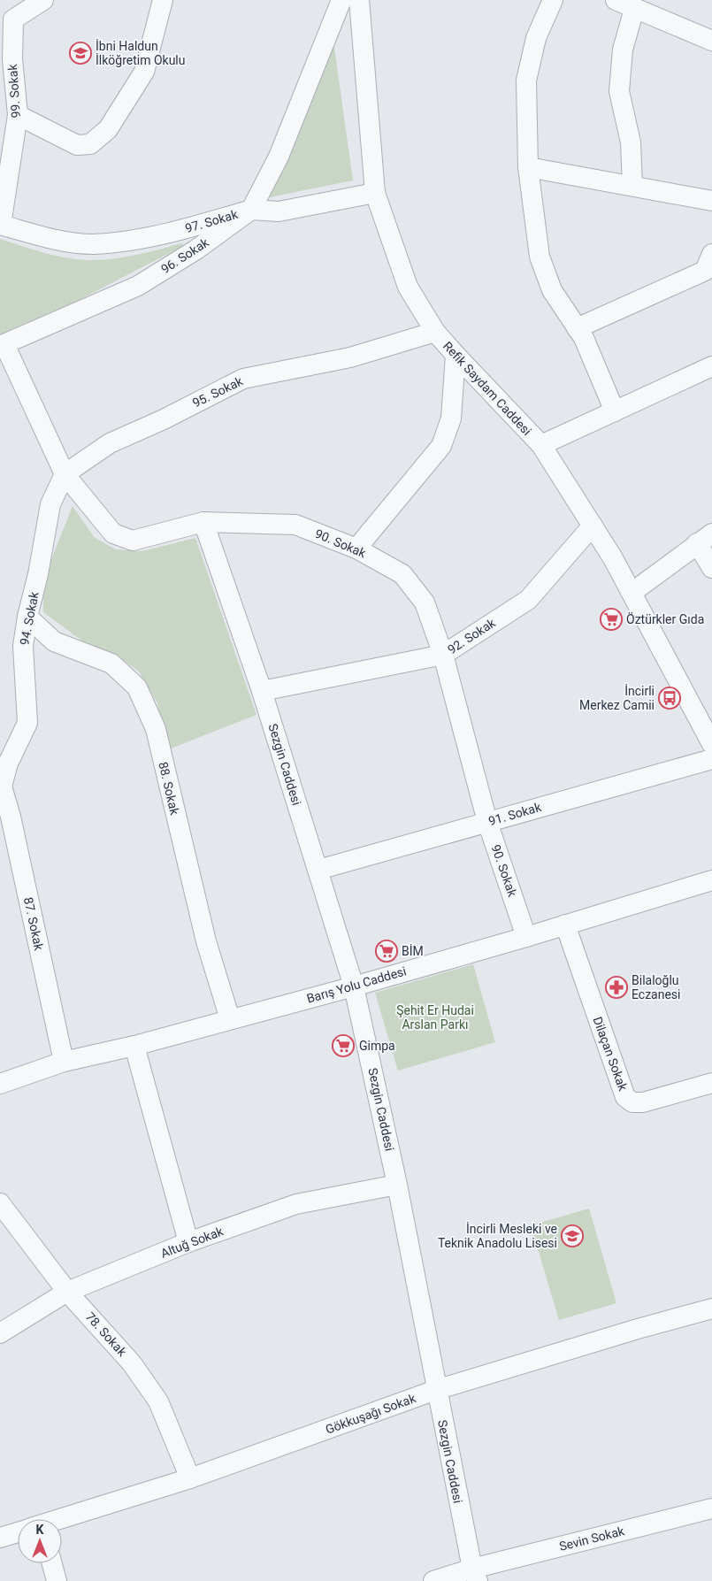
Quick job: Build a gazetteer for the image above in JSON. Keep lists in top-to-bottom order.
{
  "streets": {
    "street": [
      "99. Sokak",
      "97. Sokak",
      "96. Sokak",
      "Refik Saydam Caddesi",
      "95. Sokak",
      "90. Sokak",
      "94. Sokak",
      "92. Sokak",
      "Sezgin Caddesi",
      "88. Sokak",
      "91. Sokak",
      "87. Sokak",
      "Barış Yolu Caddesi",
      "Dilaçan Sokak",
      "Altuğ Sokak",
      "78. Sokak",
      "Gökkuşağı Sokak",
      "Sevin Sokak"
    ]
  },
  "crossings": [
    ["99. Sokak", "97. Sokak"],
    ["97. Sokak", "96. Sokak"],
    ["96. Sokak", "90. Sokak"],
    ["Refik Saydam Caddesi", "95. Sokak"],
    ["Refik Saydam Caddesi", "92. Sokak"],
    ["95. Sokak", "90. Sokak"],
    ["95. Sokak", "94. Sokak"],
    ["90. Sokak", "94. Sokak"],
    ["90. Sokak", "92. Sokak"],
    ["90. Sokak", "Sezgin Caddesi"],
    ["90. Sokak", "91. Sokak"],
    ["90. Sokak", "Barış Yolu Caddesi"],
    ["94. Sokak", "88. Sokak"],
    ["94. Sokak", "87. Sokak"],
    ["92. Sokak", "Sezgin Caddesi"],
    ["Sezgin Caddesi", "91. Sokak"],
    ["Sezgin Caddesi", "Barış Yolu Caddesi"],
    ["Sezgin Caddesi", "Altuğ Sokak"],
    ["Sezgin Caddesi", "Gökkuşağı Sokak"],
    ["Sezgin Caddesi", "Sevin Sokak"],
    ["88. Sokak", "Barış Yolu Caddesi"],
    ["87. Sokak", "Barış Yolu Caddesi"],
    ["Barış Yolu Caddesi", "Dilaçan Sokak"],
    ["Altuğ Sokak", "78. Sokak"],
    ["78. Sokak", "Gökkuşağı Sokak"]
  ],
  "parks": ["Şehit Er Hudai Arslan Parkı"],
  "places": {
    "school or university": ["İbni Haldun İlköğretim Okulu", "İncirli Mesleki ve Teknik Anadolu Lisesi"],
    "supermarket": ["Öztürkler Gıda", "BİM", "Gimpa"],
    "bus stop": ["İncirli Merkez Camii"],
    "pharmacy": ["Bilaloğlu Eczanesi"]
  },
  "north": "top"
}
